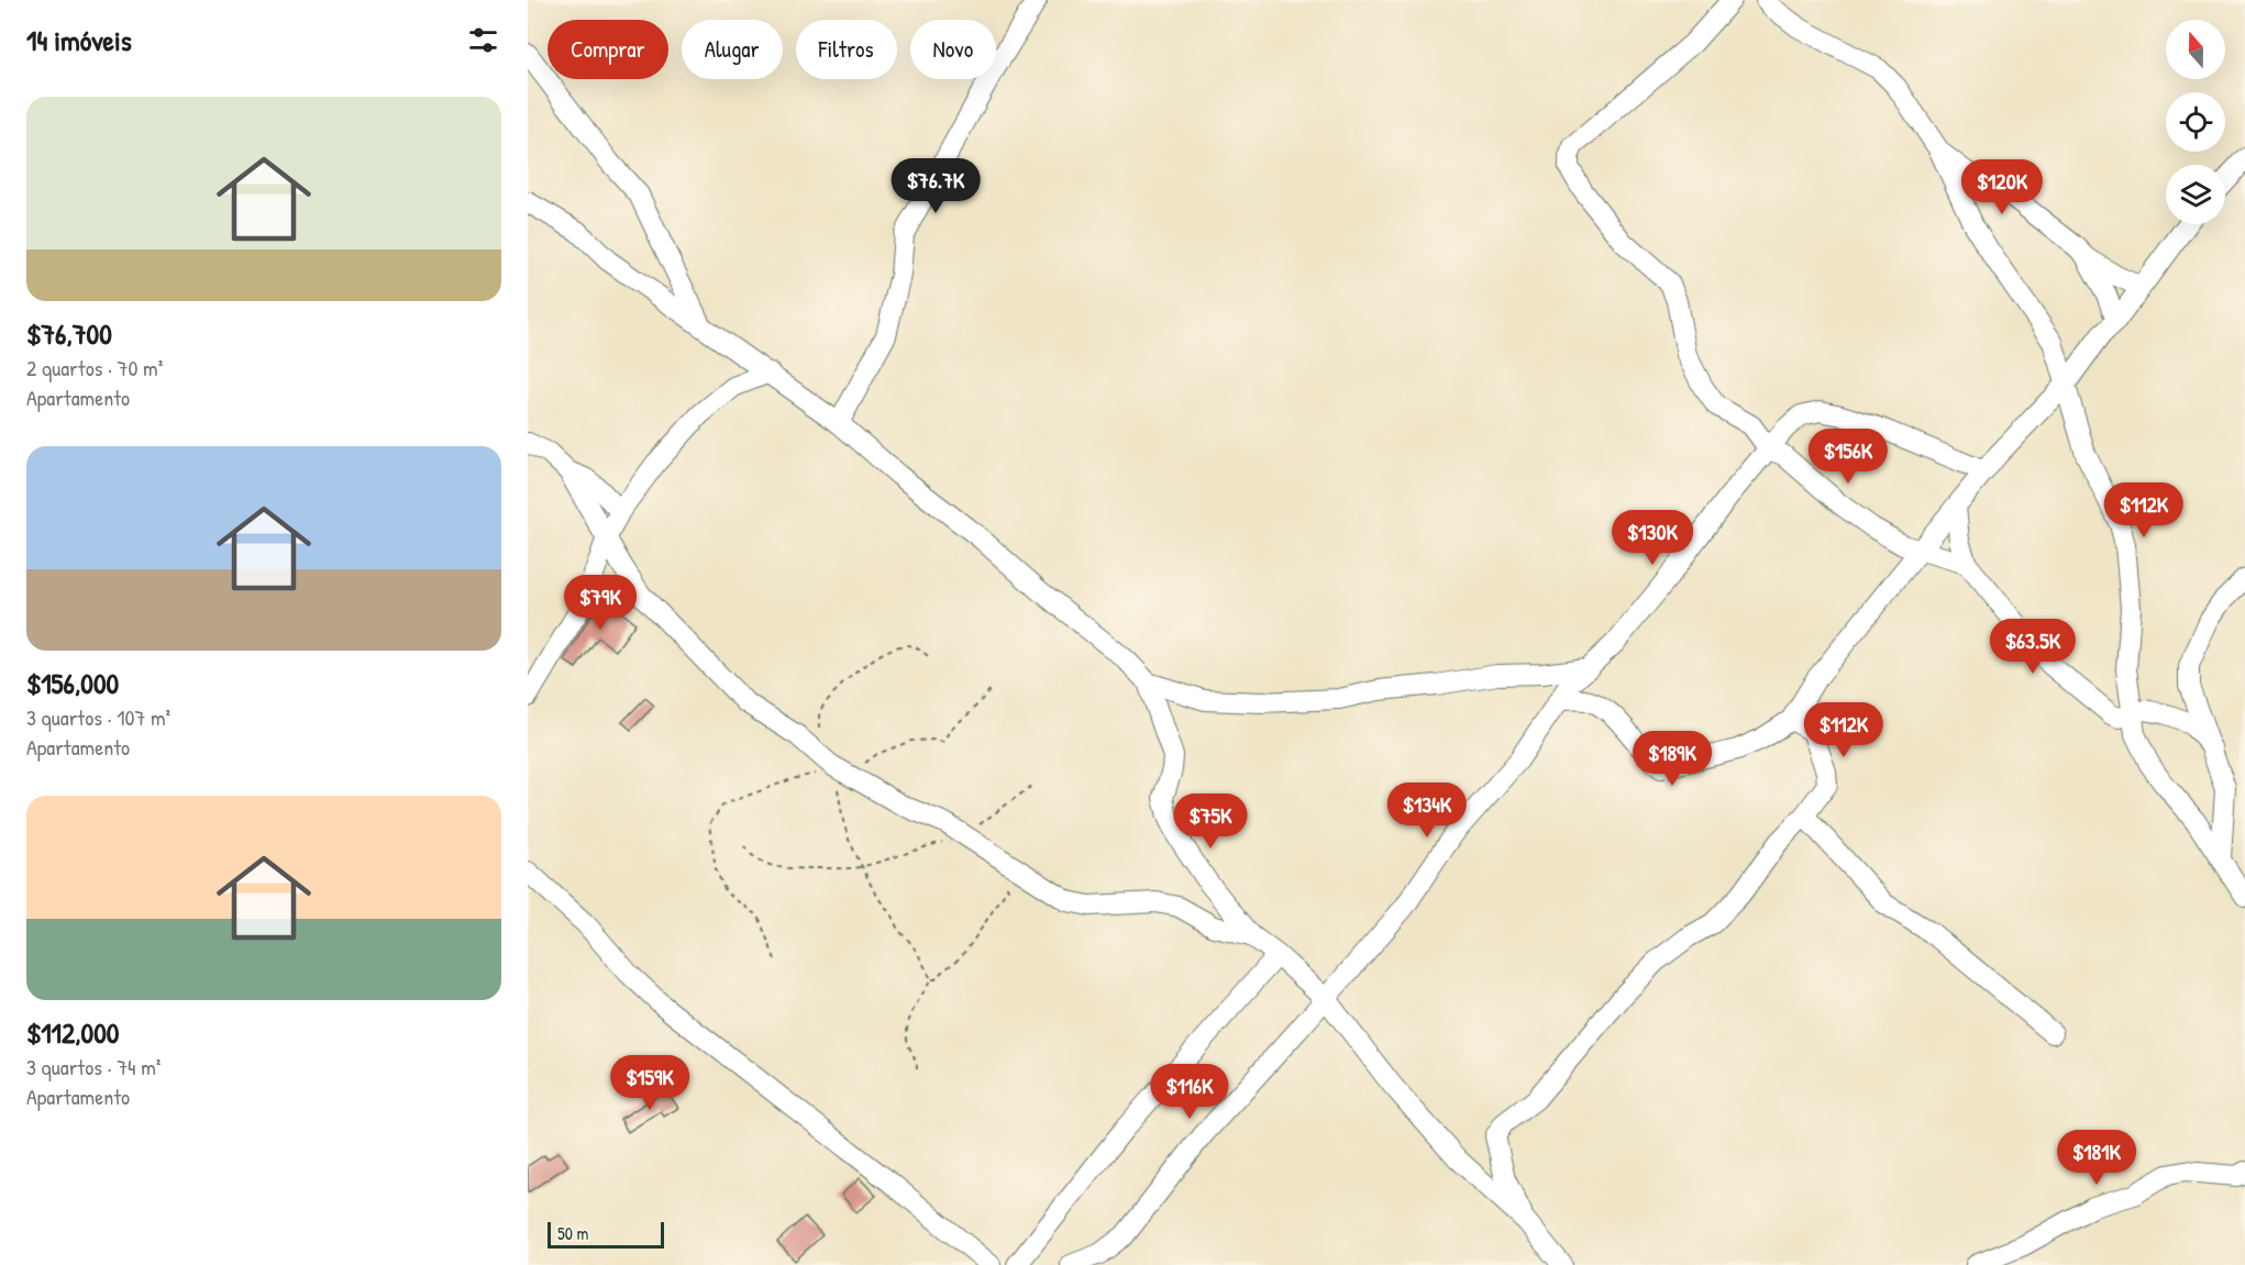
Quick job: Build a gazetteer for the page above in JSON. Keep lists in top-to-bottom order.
{
  "scale_bar": "50 m",
  "north": "top",
  "page": {
    "heading": "14 imóveis",
    "chip": [
      "Comprar",
      "Alugar",
      "Filtros",
      "Novo"
    ],
    "list": [
      {
        "name": "$76,700",
        "note": "2 quartos · 70 m² · Apartamento"
      },
      {
        "name": "$156,000",
        "note": "3 quartos · 107 m² · Apartamento"
      },
      {
        "name": "$112,000",
        "note": "3 quartos · 74 m² · Apartamento"
      }
    ],
    "price": [
      "$76.7K",
      "$120K",
      "$156K",
      "$112K",
      "$130K",
      "$79K",
      "$63.5K",
      "$112K",
      "$189K",
      "$134K",
      "$75K",
      "$159K",
      "$116K",
      "$181K"
    ],
    "scale": "50 m"
  }
}
